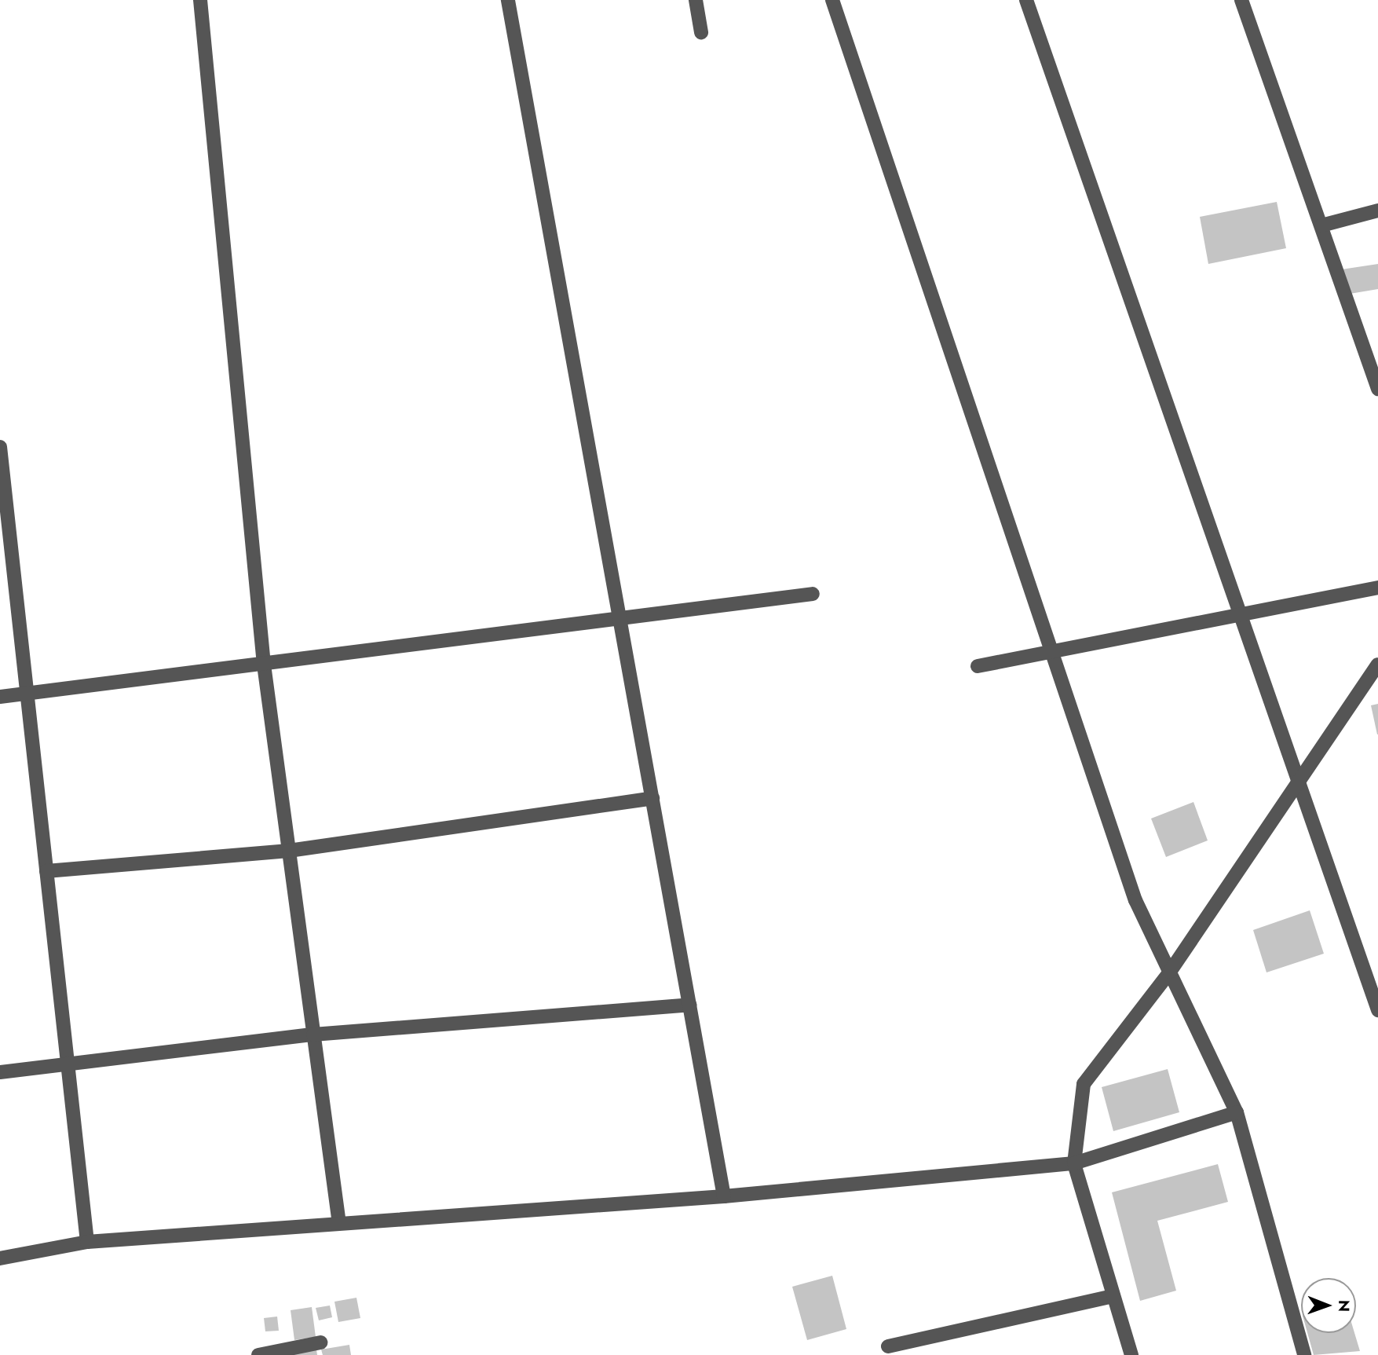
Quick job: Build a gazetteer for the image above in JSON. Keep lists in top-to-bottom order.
{
  "north": "right"
}
